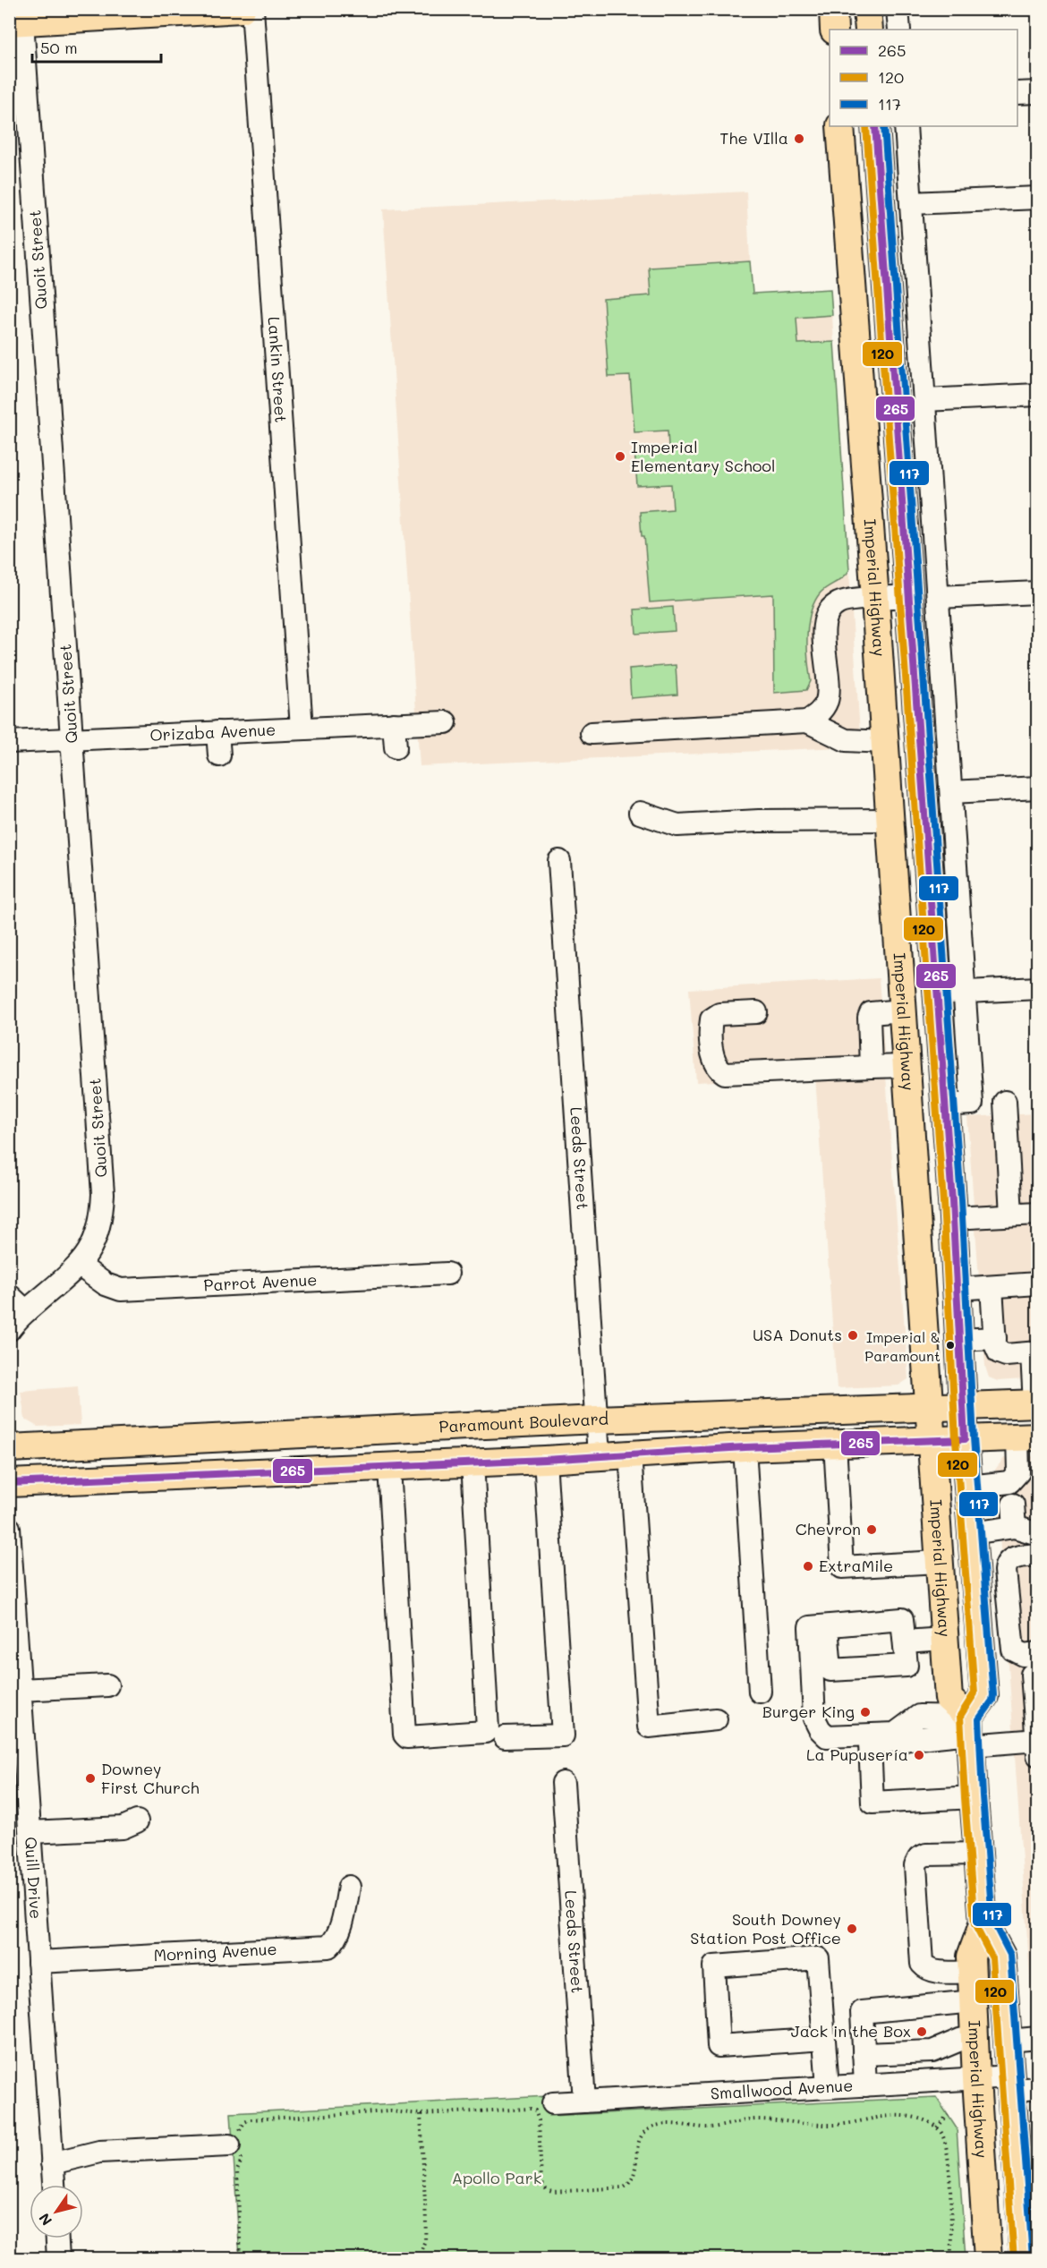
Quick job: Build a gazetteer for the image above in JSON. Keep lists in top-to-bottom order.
{
  "streets": {
    "main road": ["Imperial Highway", "Paramount Boulevard"],
    "street": [
      "Quoit Street",
      "Lankin Street",
      "Orizaba Avenue",
      "Leeds Street",
      "Parrot Avenue",
      "Quill Drive",
      "Morning Avenue",
      "Smallwood Avenue"
    ]
  },
  "crossings": [
    ["Quoit Street", "Orizaba Avenue"],
    ["Quoit Street", "Parrot Avenue"],
    ["Lankin Street", "Orizaba Avenue"],
    ["Imperial Highway", "Paramount Boulevard"],
    ["Imperial Highway", "Smallwood Avenue"],
    ["Leeds Street", "Paramount Boulevard"],
    ["Leeds Street", "Smallwood Avenue"],
    ["Quill Drive", "Morning Avenue"]
  ],
  "parks": ["Apollo Park"],
  "places": [
    "The VIlla",
    "Imperial Elementary School",
    "USA Donuts",
    "Imperial & Paramount",
    "Chevron",
    "ExtraMile",
    "Burger King",
    "La Pupusería",
    "Downey First Church",
    "South Downey Station Post Office",
    "Jack in the Box"
  ],
  "lines": ["transit line 265", "transit line 120", "transit line 117"],
  "legend": ["265", "120", "117"],
  "scale_bar": "50 m",
  "north": "bottom left"
}
